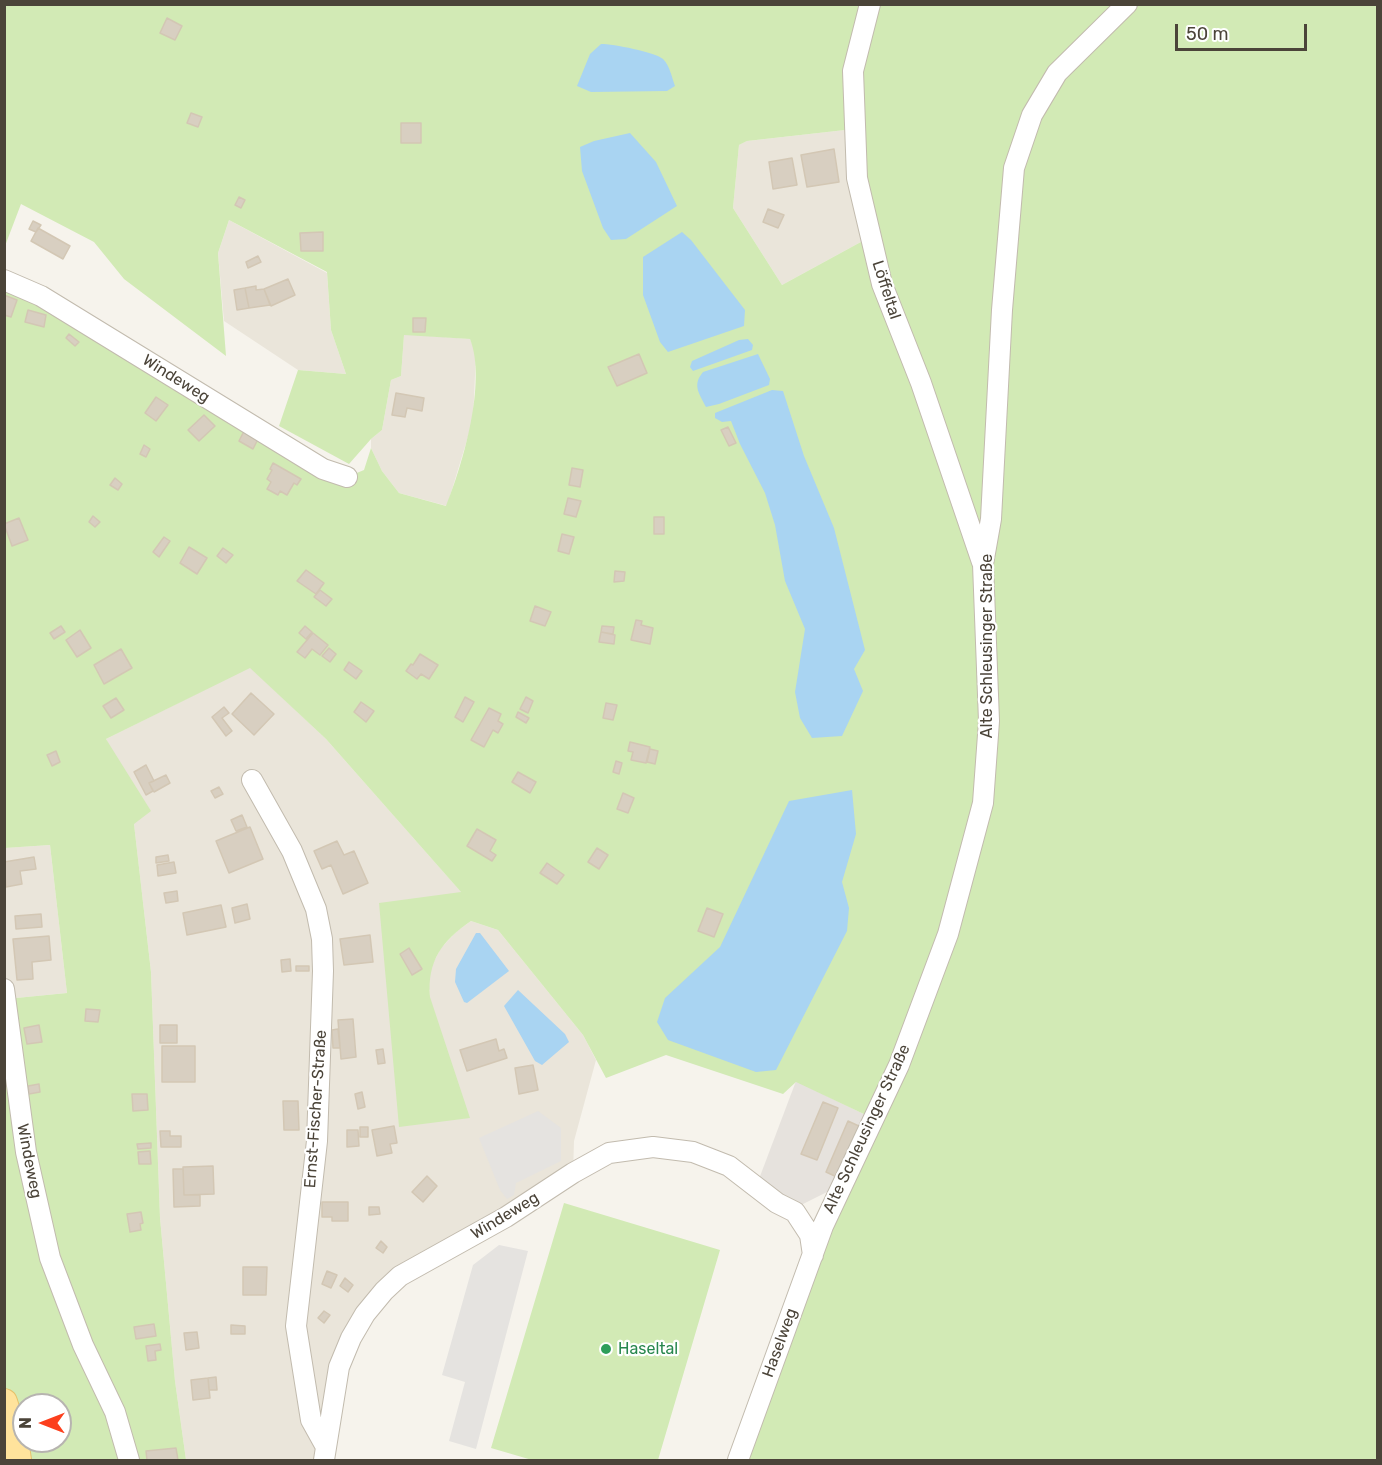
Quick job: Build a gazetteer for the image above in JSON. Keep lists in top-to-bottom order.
{
  "streets": {
    "street": [
      "Löffeltal",
      "Windeweg",
      "Alte Schleusinger Straße",
      "Ernst-Fischer-Straße",
      "Haselweg"
    ]
  },
  "crossings": [
    ["Löffeltal", "Alte Schleusinger Straße"],
    ["Windeweg", "Ernst-Fischer-Straße"],
    ["Windeweg", "Haselweg"],
    ["Alte Schleusinger Straße", "Haselweg"]
  ],
  "places": ["Haseltal"],
  "scale_bar": "50 m",
  "north": "left"
}
